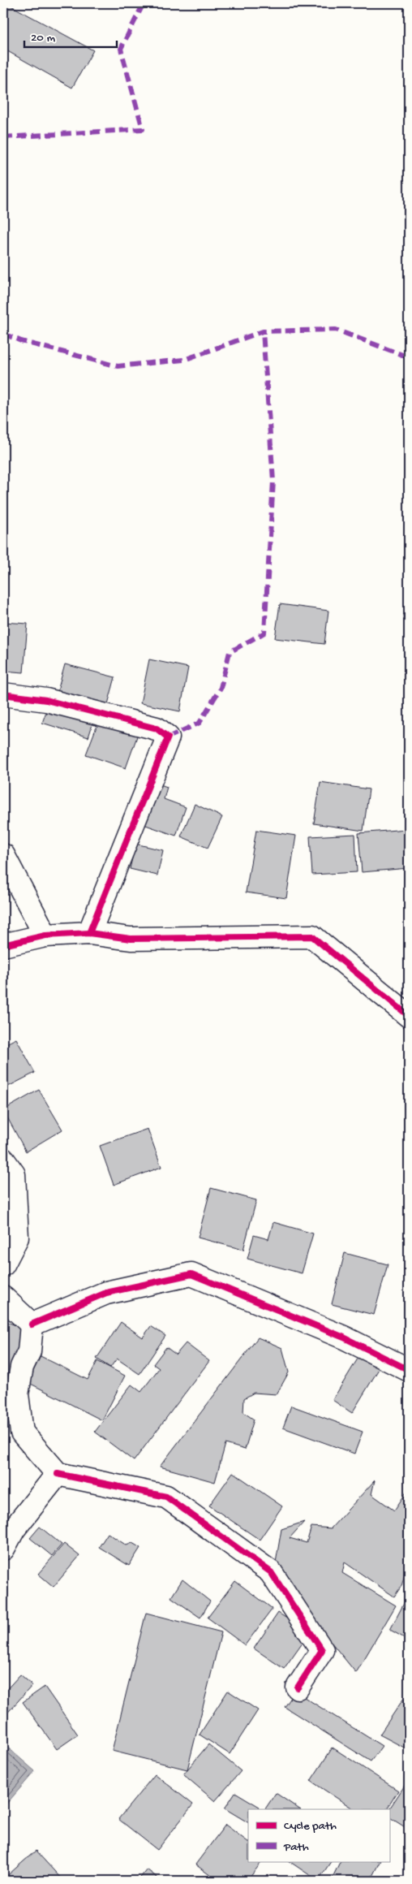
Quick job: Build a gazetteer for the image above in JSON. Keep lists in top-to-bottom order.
{
  "legend": ["Cycle path", "Path"],
  "scale_bar": "20 m"
}
